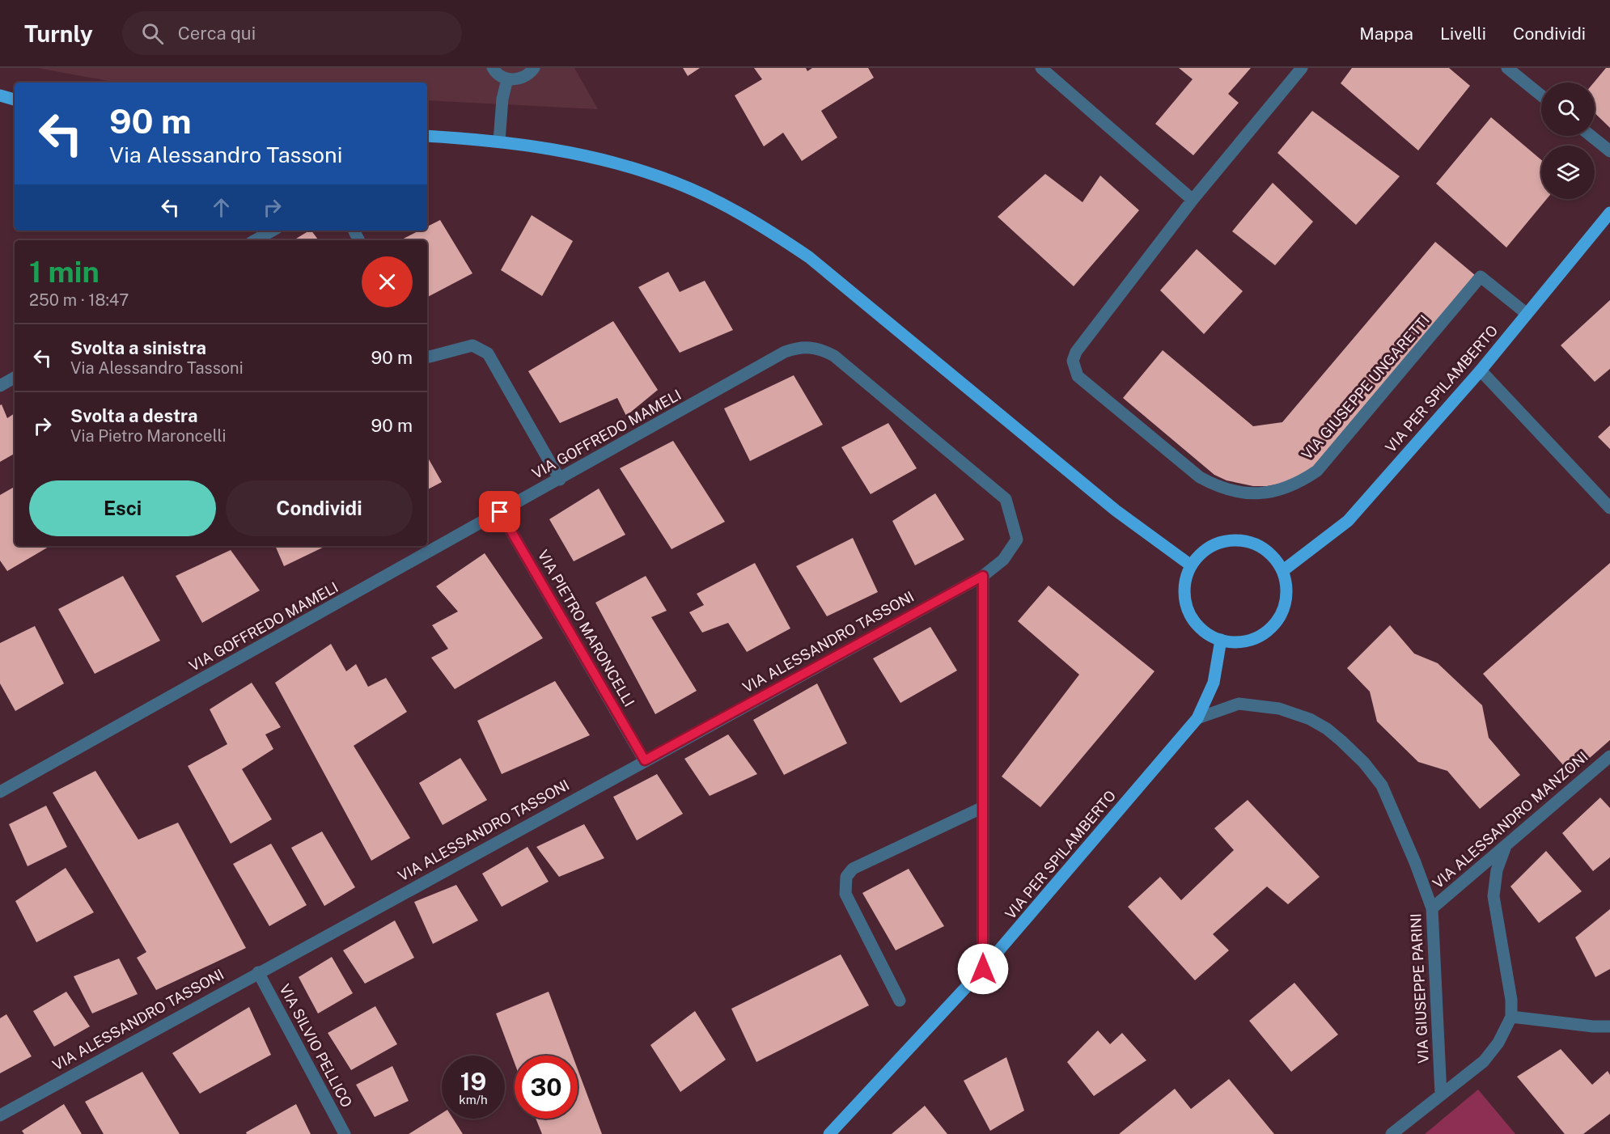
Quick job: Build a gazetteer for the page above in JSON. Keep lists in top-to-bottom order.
{
  "streets": {
    "main road": ["VIA PER SPILAMBERTO"],
    "street": [
      "VIA GIUSEPPE UNGARETTI",
      "VIA GOFFREDO MAMELI",
      "VIA PIETRO MARONCELLI",
      "VIA ALESSANDRO TASSONI",
      "VIA ALESSANDRO MANZONI",
      "VIA GIUSEPPE PARINI",
      "VIA SILVIO PELLICO"
    ]
  },
  "crossings": [
    ["VIA GIUSEPPE UNGARETTI", "VIA PER SPILAMBERTO"],
    ["VIA PER SPILAMBERTO", "VIA GIUSEPPE PARINI"],
    ["VIA GOFFREDO MAMELI", "VIA PIETRO MARONCELLI"],
    ["VIA GOFFREDO MAMELI", "VIA ALESSANDRO TASSONI"],
    ["VIA PIETRO MARONCELLI", "VIA ALESSANDRO TASSONI"],
    ["VIA ALESSANDRO TASSONI", "VIA SILVIO PELLICO"],
    ["VIA ALESSANDRO MANZONI", "VIA GIUSEPPE PARINI"]
  ],
  "page": {
    "header": "Turnly",
    "search": "Cerca qui",
    "nav": ["Mappa", "Livelli", "Condividi"],
    "turn": ["90 m", "Via Alessandro Tassoni"],
    "heading": ["1 min", "250 m · 18:47"],
    "list": [
      {
        "name": "Svolta a sinistra",
        "note": "Via Alessandro Tassoni",
        "value": "90 m"
      },
      {
        "name": "Svolta a destra",
        "note": "Via Pietro Maroncelli",
        "value": "90 m"
      }
    ],
    "buttons": ["Esci", "Condividi"],
    "speed": "19 km/h",
    "limit": "30"
  }
}
